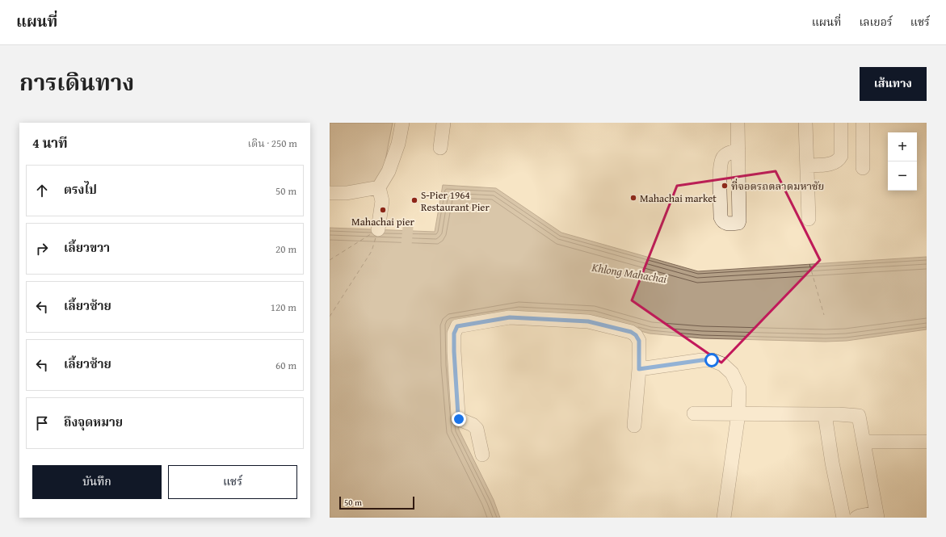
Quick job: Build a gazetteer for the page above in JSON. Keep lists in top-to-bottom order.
{
  "water": ["Khlong Mahachai"],
  "places": [
    "ที่จอดรถตลาดมหาชัย",
    "Mahachai market",
    "S-Pier 1964 Restaurant Pier",
    "Mahachai pier"
  ],
  "scale_bar": "50 m",
  "page": {
    "header": "แผนที่",
    "nav": ["แผนที่", "เลเยอร์", "แชร์"],
    "title": "การเดินทาง",
    "buttons": [
      "เส้นทาง",
      ["บันทึก", "แชร์"]
    ],
    "heading": ["4 นาที", "เดิน · 250 m"],
    "map_buttons": ["+", "−"],
    "list": [
      ["ตรงไป", "50 m"],
      ["เลี้ยวขวา", "20 m"],
      ["เลี้ยวซ้าย", "120 m"],
      ["เลี้ยวซ้าย", "60 m"],
      "ถึงจุดหมาย"
    ],
    "scale": "50 m"
  }
}
